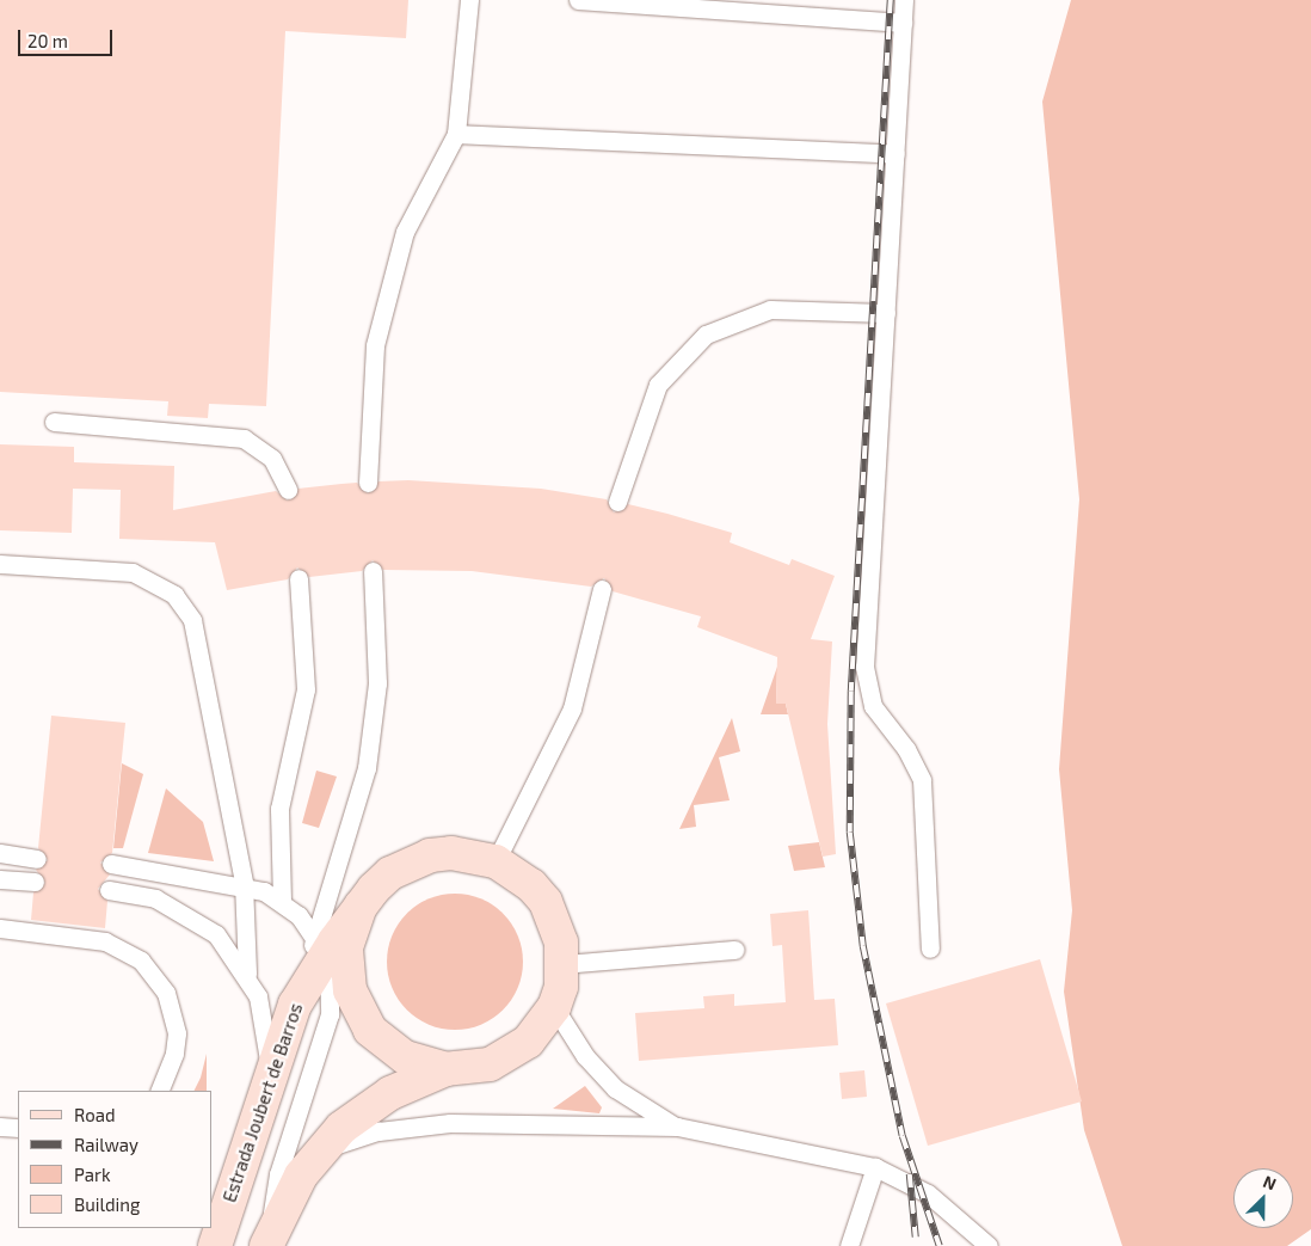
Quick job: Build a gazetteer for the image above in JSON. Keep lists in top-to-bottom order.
{
  "streets": {
    "main road": ["Estrada Joubert de Barros"]
  },
  "legend": [
    "Road",
    "Railway",
    "Park",
    "Building"
  ],
  "scale_bar": "20 m",
  "north": "top right"
}
